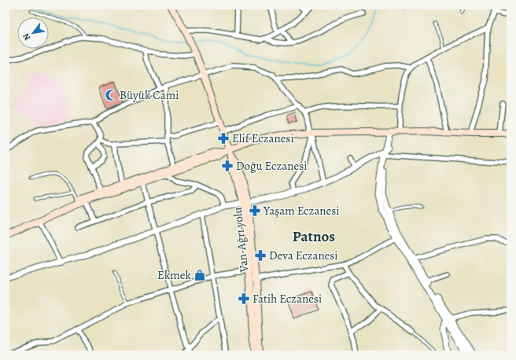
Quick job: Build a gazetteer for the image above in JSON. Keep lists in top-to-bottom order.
{
  "streets": {
    "main road": ["Van-Ağrı yolu"]
  },
  "districts": ["Patnos"],
  "places": {
    "mosque": ["Büyük Cami"],
    "pharmacy": [
      "Elif Eczanesi",
      "Doğu Eczanesi",
      "Yaşam Eczanesi",
      "Deva Eczanesi",
      "Fatih Eczanesi"
    ],
    "shop": ["Ekmek"]
  },
  "north": "bottom left"
}
